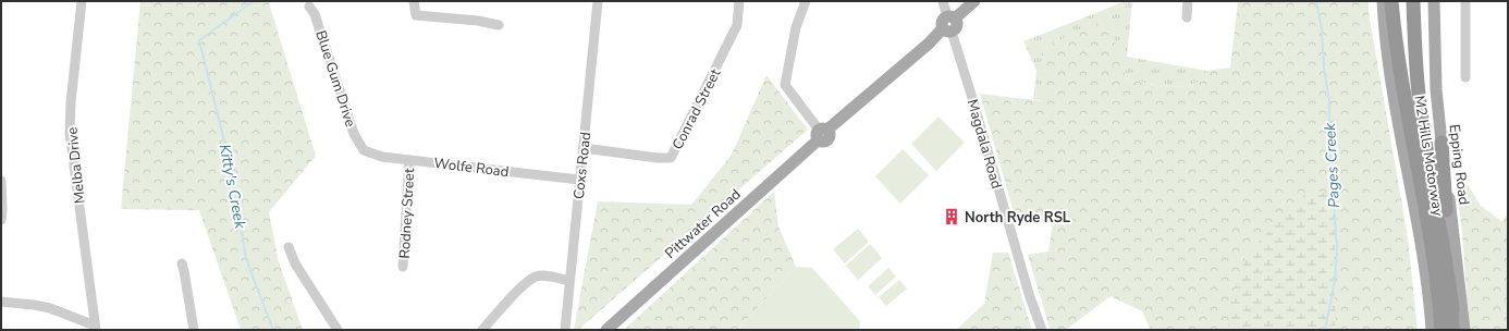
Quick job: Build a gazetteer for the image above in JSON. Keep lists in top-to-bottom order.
{
  "streets": {
    "highway": ["M2 Hills Motorway"],
    "main road": ["Epping Road", "Pittwater Road"],
    "street": [
      "Blue Gum Drive",
      "Conrad Street",
      "Magdala Road",
      "Melba Drive",
      "Coxs Road",
      "Wolfe Road",
      "Rodney Street"
    ]
  },
  "crossings": [
    ["Blue Gum Drive", "Wolfe Road"],
    ["Conrad Street", "Coxs Road"],
    ["Magdala Road", "Pittwater Road"],
    ["Coxs Road", "Wolfe Road"],
    ["Wolfe Road", "Rodney Street"]
  ],
  "water": ["Pages Creek", "Kitty's Creek"],
  "places": {
    "building": ["North Ryde RSL"]
  }
}
